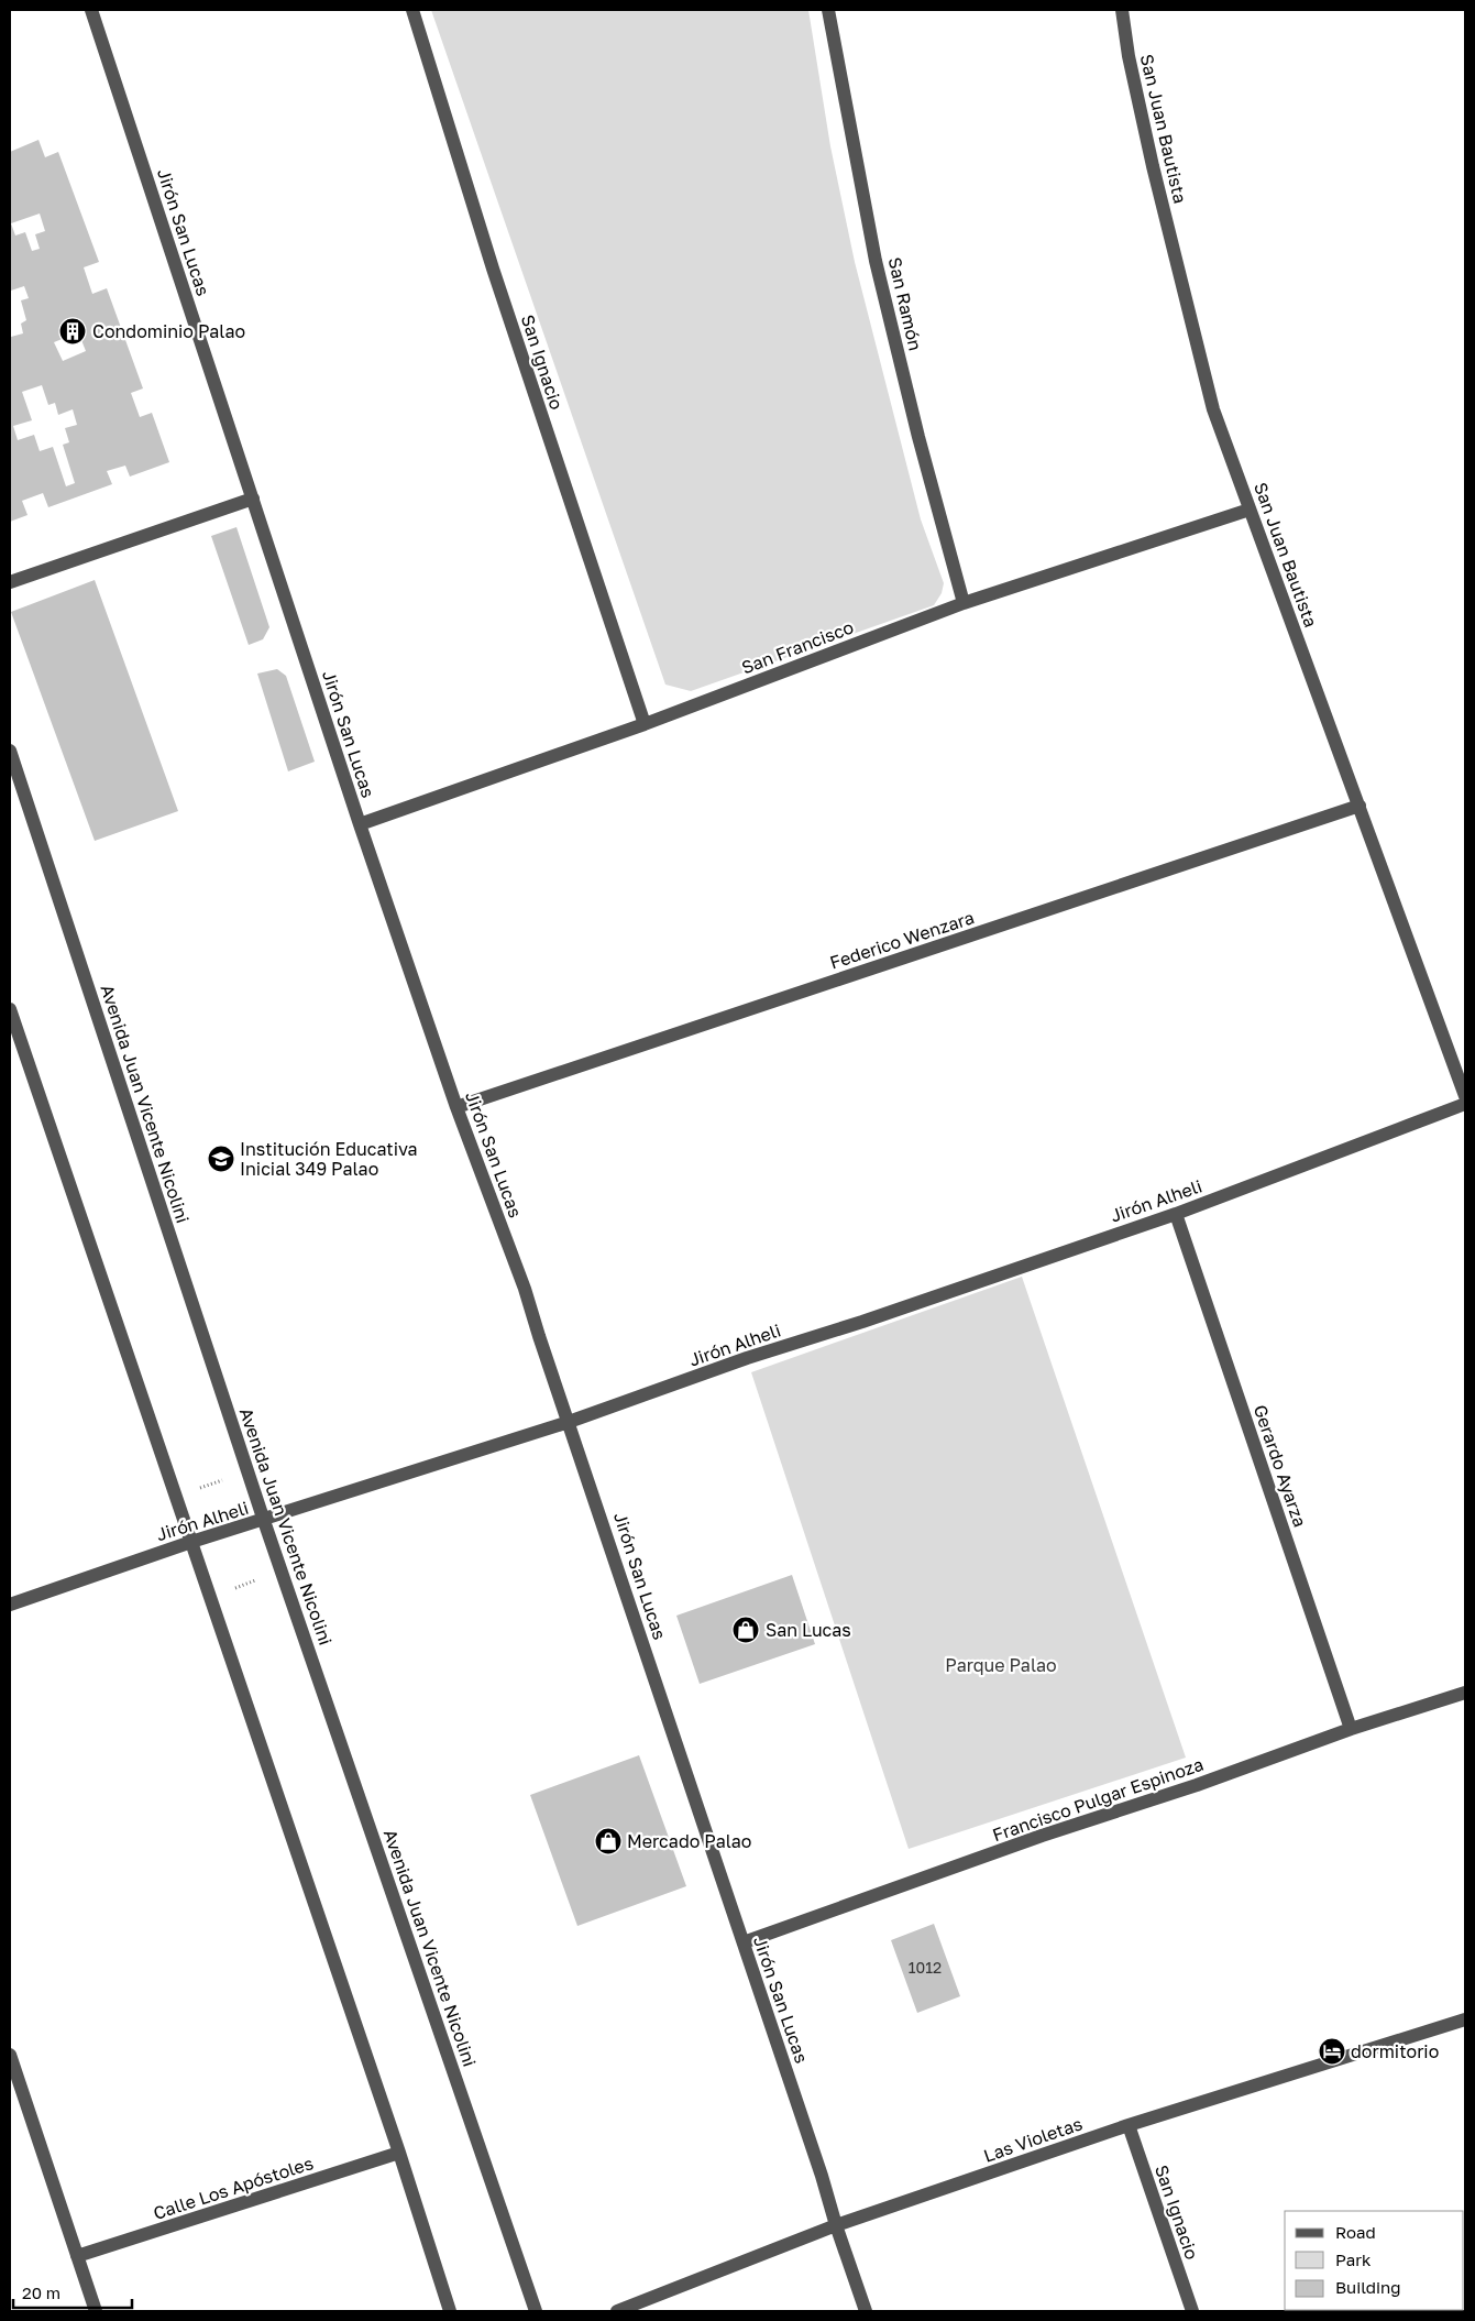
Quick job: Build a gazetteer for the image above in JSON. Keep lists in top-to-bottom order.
{
  "streets": {
    "street": [
      "San Juan Bautista",
      "Jirón San Lucas",
      "San Ramón",
      "San Ignacio",
      "San Francisco",
      "Federico Wenzara",
      "Avenida Juan Vicente Nicolini",
      "Jirón Alheli",
      "Gerardo Ayarza",
      "Francisco Pulgar Espinoza",
      "Las Violetas",
      "Calle Los Apóstoles"
    ]
  },
  "crossings": [
    ["San Juan Bautista", "San Francisco"],
    ["San Juan Bautista", "Federico Wenzara"],
    ["Jirón San Lucas", "San Francisco"],
    ["Jirón San Lucas", "Federico Wenzara"],
    ["Jirón San Lucas", "Jirón Alheli"],
    ["Jirón San Lucas", "Francisco Pulgar Espinoza"],
    ["Jirón San Lucas", "Las Violetas"],
    ["San Ramón", "San Francisco"],
    ["San Ignacio", "San Francisco"],
    ["San Ignacio", "Las Violetas"],
    ["Avenida Juan Vicente Nicolini", "Jirón Alheli"],
    ["Jirón Alheli", "Gerardo Ayarza"],
    ["Gerardo Ayarza", "Francisco Pulgar Espinoza"]
  ],
  "parks": ["Parque Palao"],
  "places": {
    "building": ["Condominio Palao"],
    "school or university": ["Institución Educativa Inicial 349 Palao"],
    "shop": ["San Lucas", "Mercado Palao"],
    "hotel": ["dormitorio"]
  },
  "house_numbers": ["1012"],
  "legend": ["Road", "Park", "Building"],
  "scale_bar": "20 m"
}
